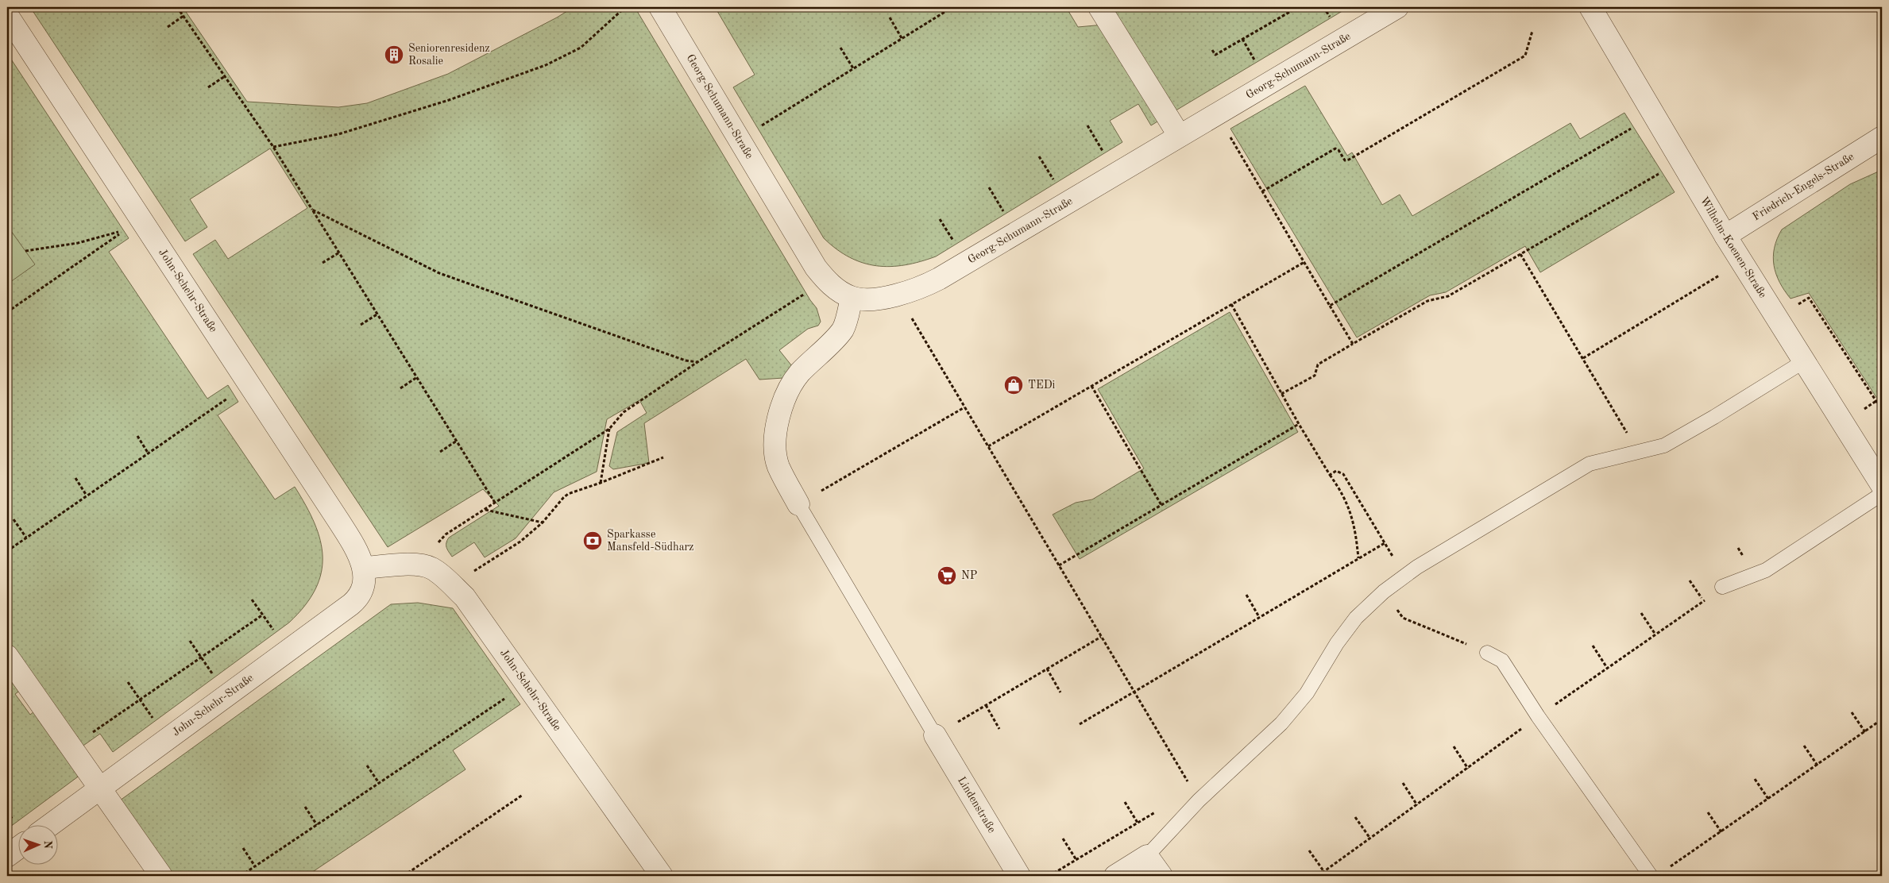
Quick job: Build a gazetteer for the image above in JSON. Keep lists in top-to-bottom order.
{
  "streets": {
    "street": [
      "Georg-Schumann-Straße",
      "Friedrich-Engels-Straße",
      "Wilhelm-Koenen-Straße",
      "John-Schehr-Straße",
      "Lindenstraße"
    ]
  },
  "crossings": [
    ["Friedrich-Engels-Straße", "Wilhelm-Koenen-Straße"]
  ],
  "places": {
    "building": ["Seniorenresidenz Rosalie"],
    "shop": ["TEDi"],
    "bank": ["Sparkasse Mansfeld-Südharz"],
    "supermarket": ["NP"]
  },
  "north": "right"
}
